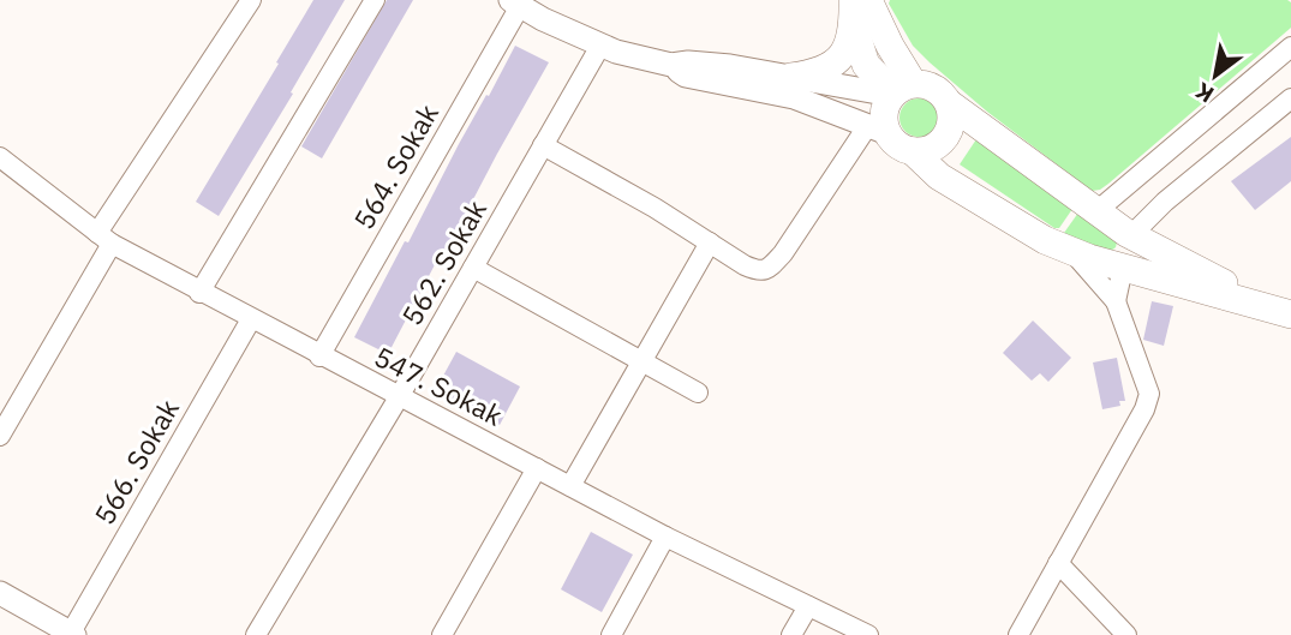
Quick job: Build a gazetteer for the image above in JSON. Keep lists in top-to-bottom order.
{
  "streets": {
    "street": [
      "564. Sokak",
      "562. Sokak",
      "547. Sokak",
      "566. Sokak"
    ]
  },
  "crossings": [
    ["564. Sokak", "547. Sokak"],
    ["562. Sokak", "547. Sokak"],
    ["547. Sokak", "566. Sokak"]
  ],
  "north": "bottom left"
}
